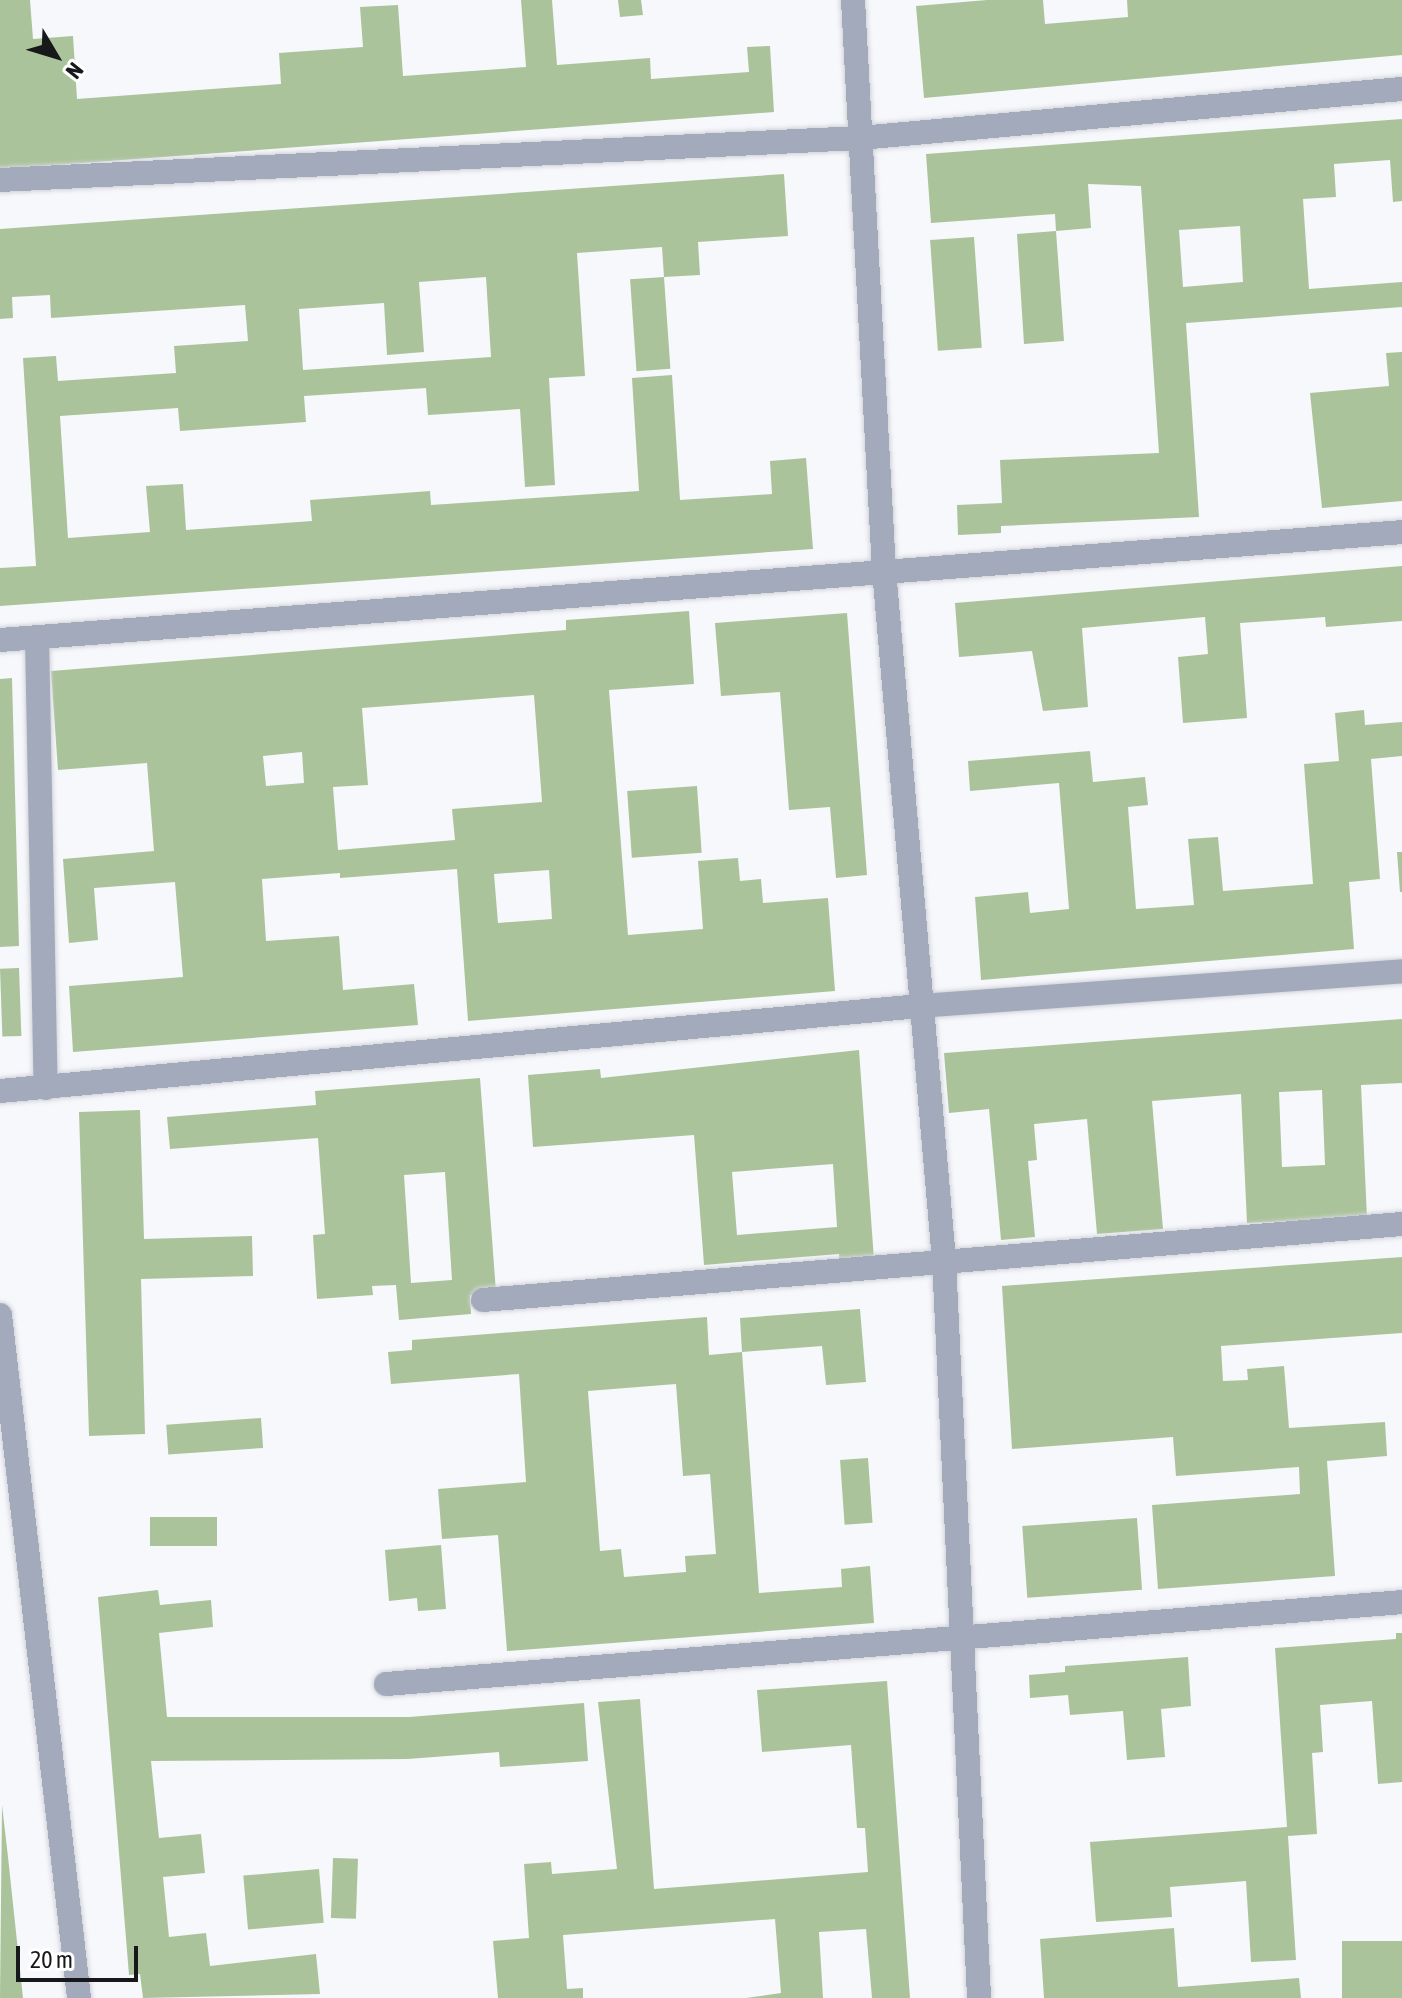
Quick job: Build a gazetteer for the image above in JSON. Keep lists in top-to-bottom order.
{
  "scale_bar": "20 m",
  "north": "bottom right"
}
